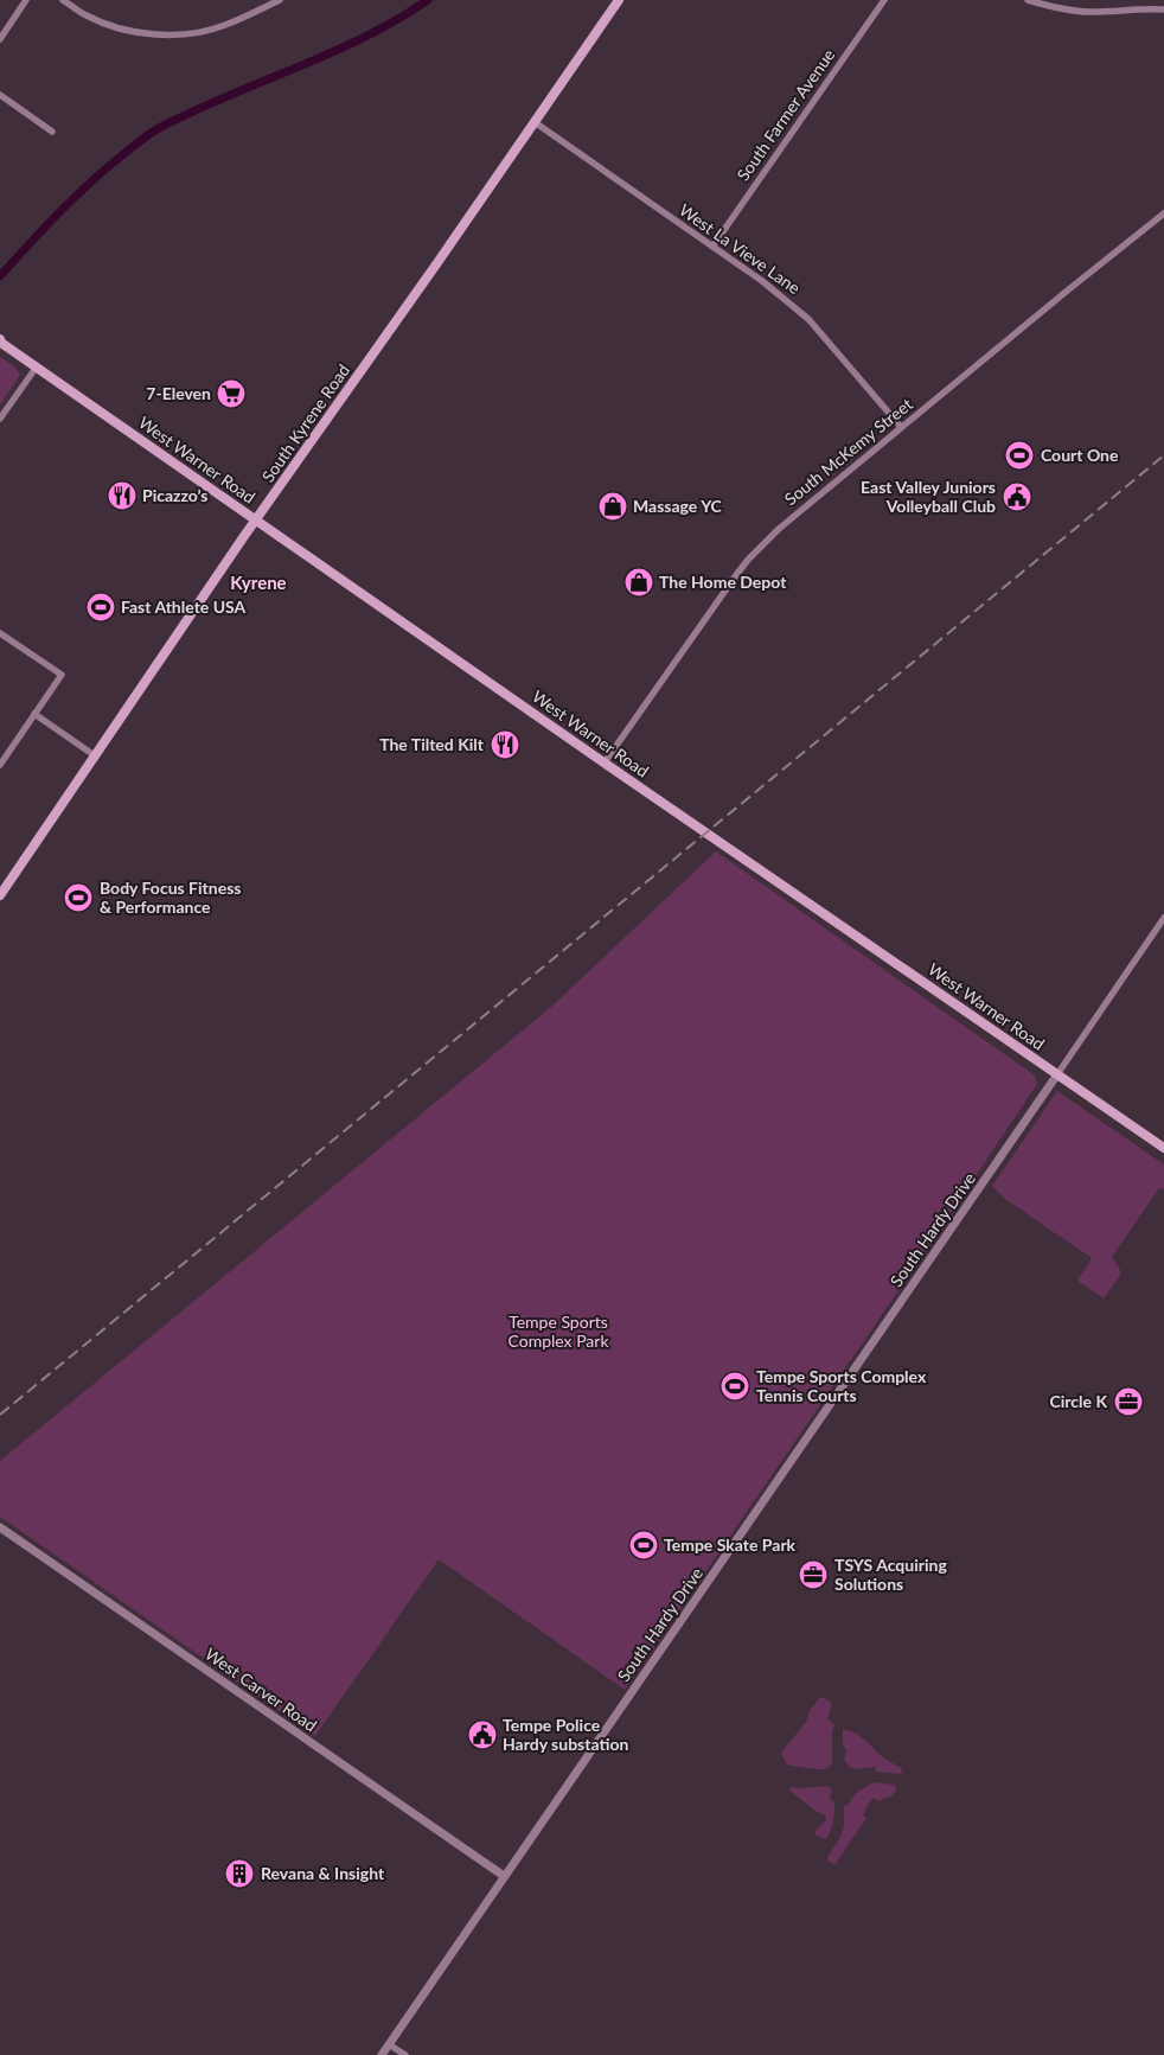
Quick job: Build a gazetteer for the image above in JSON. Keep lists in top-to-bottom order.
{
  "streets": {
    "main road": ["South Kyrene Road", "West Warner Road"],
    "street": [
      "South Farmer Avenue",
      "West La Vieve Lane",
      "South McKemy Street",
      "South Hardy Drive",
      "West Carver Road"
    ]
  },
  "crossings": [
    ["South Farmer Avenue", "West La Vieve Lane"],
    ["West La Vieve Lane", "South Kyrene Road"],
    ["West La Vieve Lane", "South McKemy Street"],
    ["South Kyrene Road", "West Warner Road"],
    ["South McKemy Street", "West Warner Road"],
    ["West Warner Road", "South Hardy Drive"],
    ["South Hardy Drive", "West Carver Road"]
  ],
  "districts": ["Kyrene"],
  "parks": ["Tempe Sports Complex Park"],
  "places": {
    "supermarket": ["7-Eleven"],
    "sports": [
      "Court One",
      "Fast Athlete USA",
      "Body Focus Fitness & Performance",
      "Tempe Sports Complex Tennis Courts",
      "Tempe Skate Park"
    ],
    "restaurant": ["Picazzo’s", "The Tilted Kilt"],
    "public building": ["East Valley Juniors Volleyball Club", "Tempe Police Hardy substation"],
    "shop": ["Massage YC", "The Home Depot"],
    "office": ["Circle K", "TSYS Acquiring Solutions"],
    "building": ["Revana & Insight"]
  }
}
